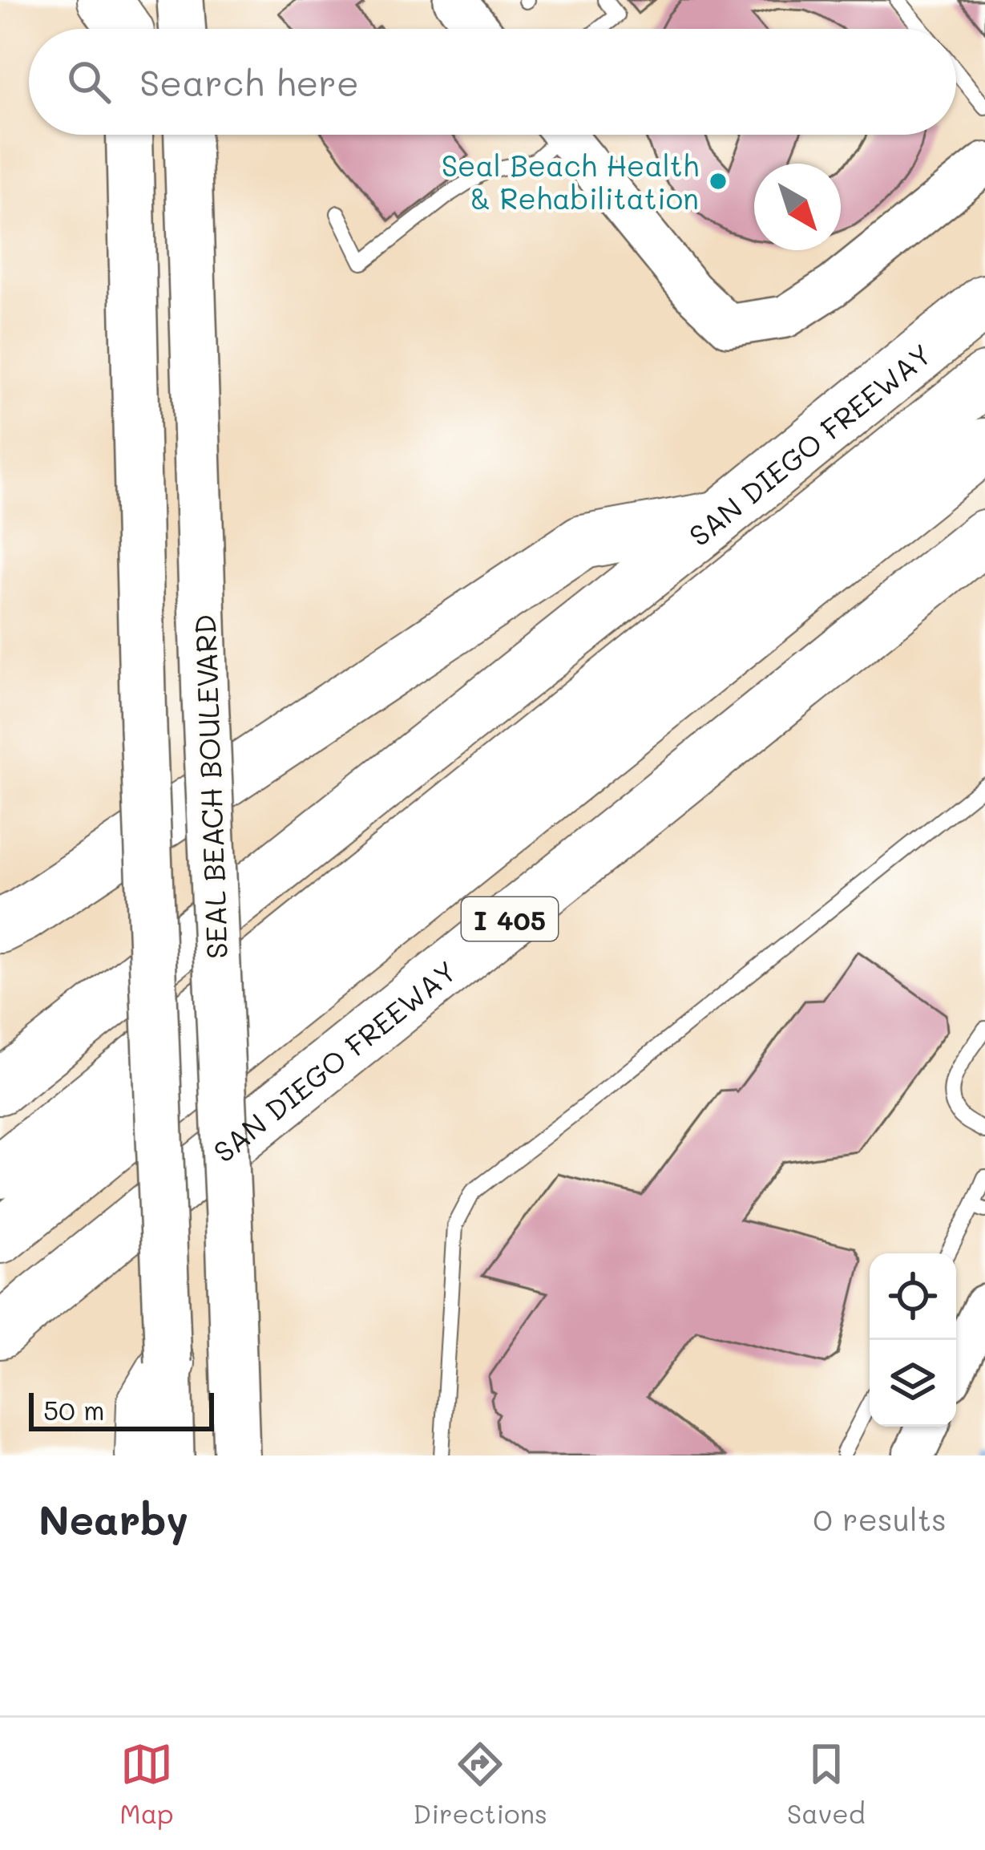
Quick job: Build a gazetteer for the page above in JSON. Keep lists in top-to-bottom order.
{
  "streets": {
    "highway": ["SAN DIEGO FREEWAY", "I 405"],
    "main road": ["SEAL BEACH BOULEVARD"]
  },
  "places": ["Seal Beach Health & Rehabilitation"],
  "scale_bar": "50 m",
  "north": "bottom right",
  "page": {
    "search": "Search here",
    "scale": "50 m",
    "heading": ["Nearby", "0 results"],
    "nav": ["Map", "Directions", "Saved"]
  }
}
